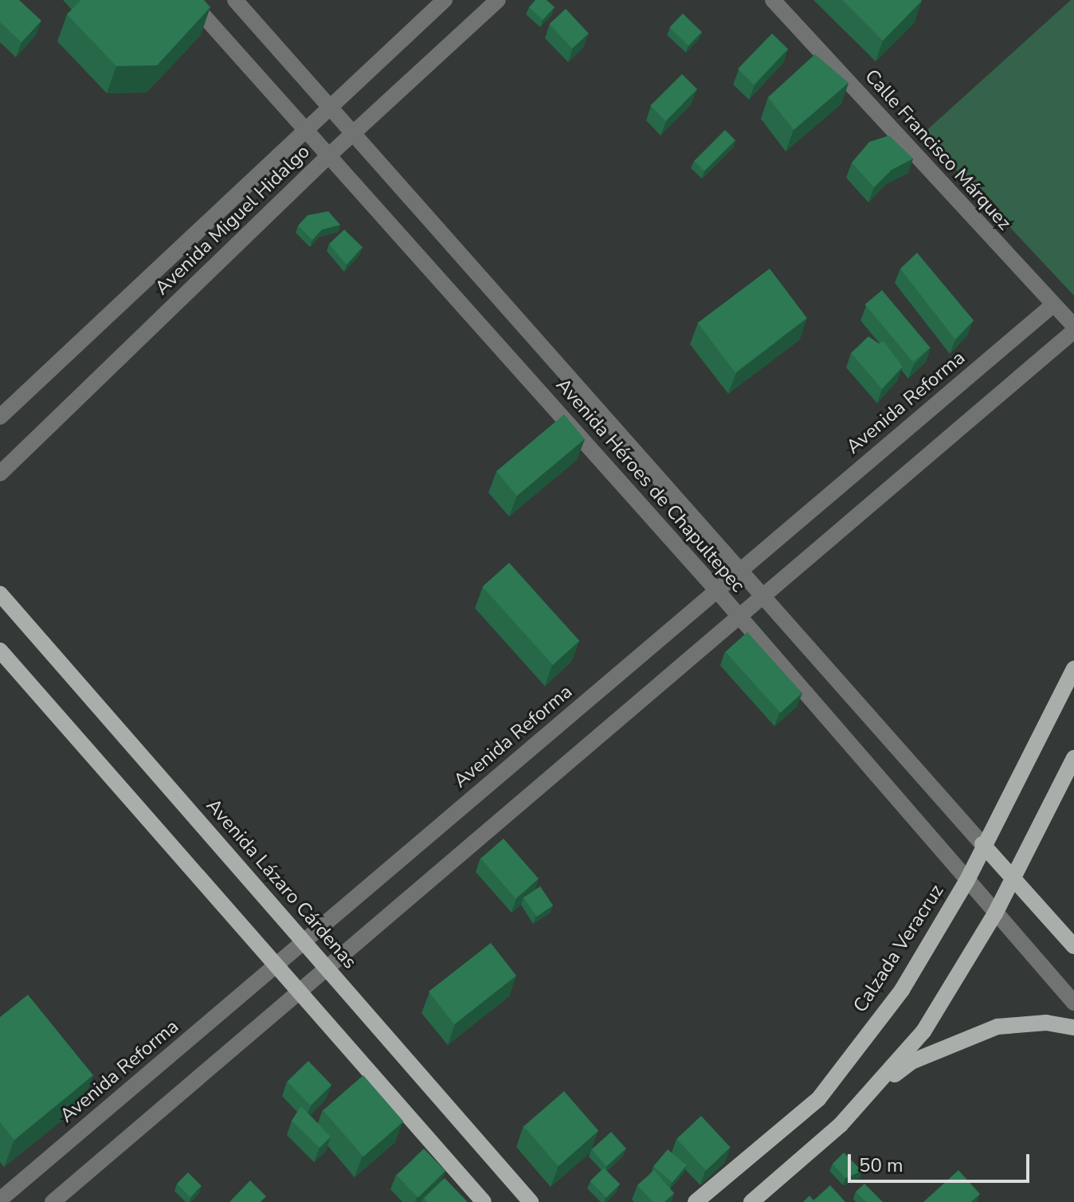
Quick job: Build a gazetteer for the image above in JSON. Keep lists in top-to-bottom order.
{
  "streets": {
    "main road": ["Avenida Héroes de Chapultepec", "Avenida Lázaro Cárdenas", "Calzada Veracruz"],
    "street": ["Calle Francisco Márquez", "Avenida Miguel Hidalgo", "Avenida Reforma"]
  },
  "crossings": [
    ["Calle Francisco Márquez", "Avenida Reforma"],
    ["Avenida Miguel Hidalgo", "Avenida Héroes de Chapultepec"],
    ["Avenida Reforma", "Avenida Héroes de Chapultepec"],
    ["Avenida Reforma", "Avenida Lázaro Cárdenas"],
    ["Avenida Héroes de Chapultepec", "Calzada Veracruz"]
  ],
  "scale_bar": "50 m"
}
